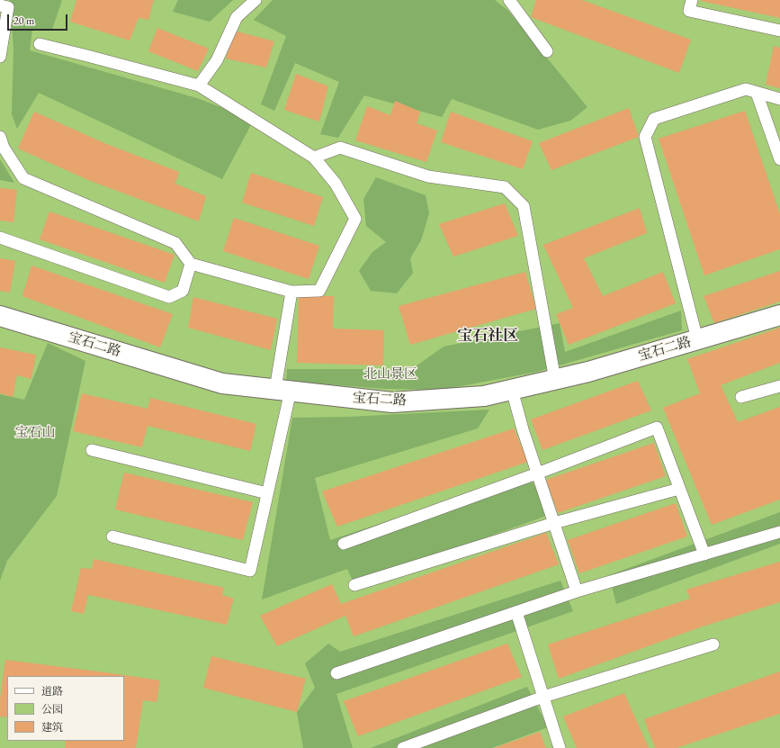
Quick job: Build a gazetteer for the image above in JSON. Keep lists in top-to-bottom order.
{
  "streets": {
    "street": ["宝石二路"]
  },
  "districts": ["宝石社区"],
  "parks": ["北山景区", "宝石山"],
  "legend": ["道路", "公园", "建筑"],
  "scale_bar": "20 m"
}
